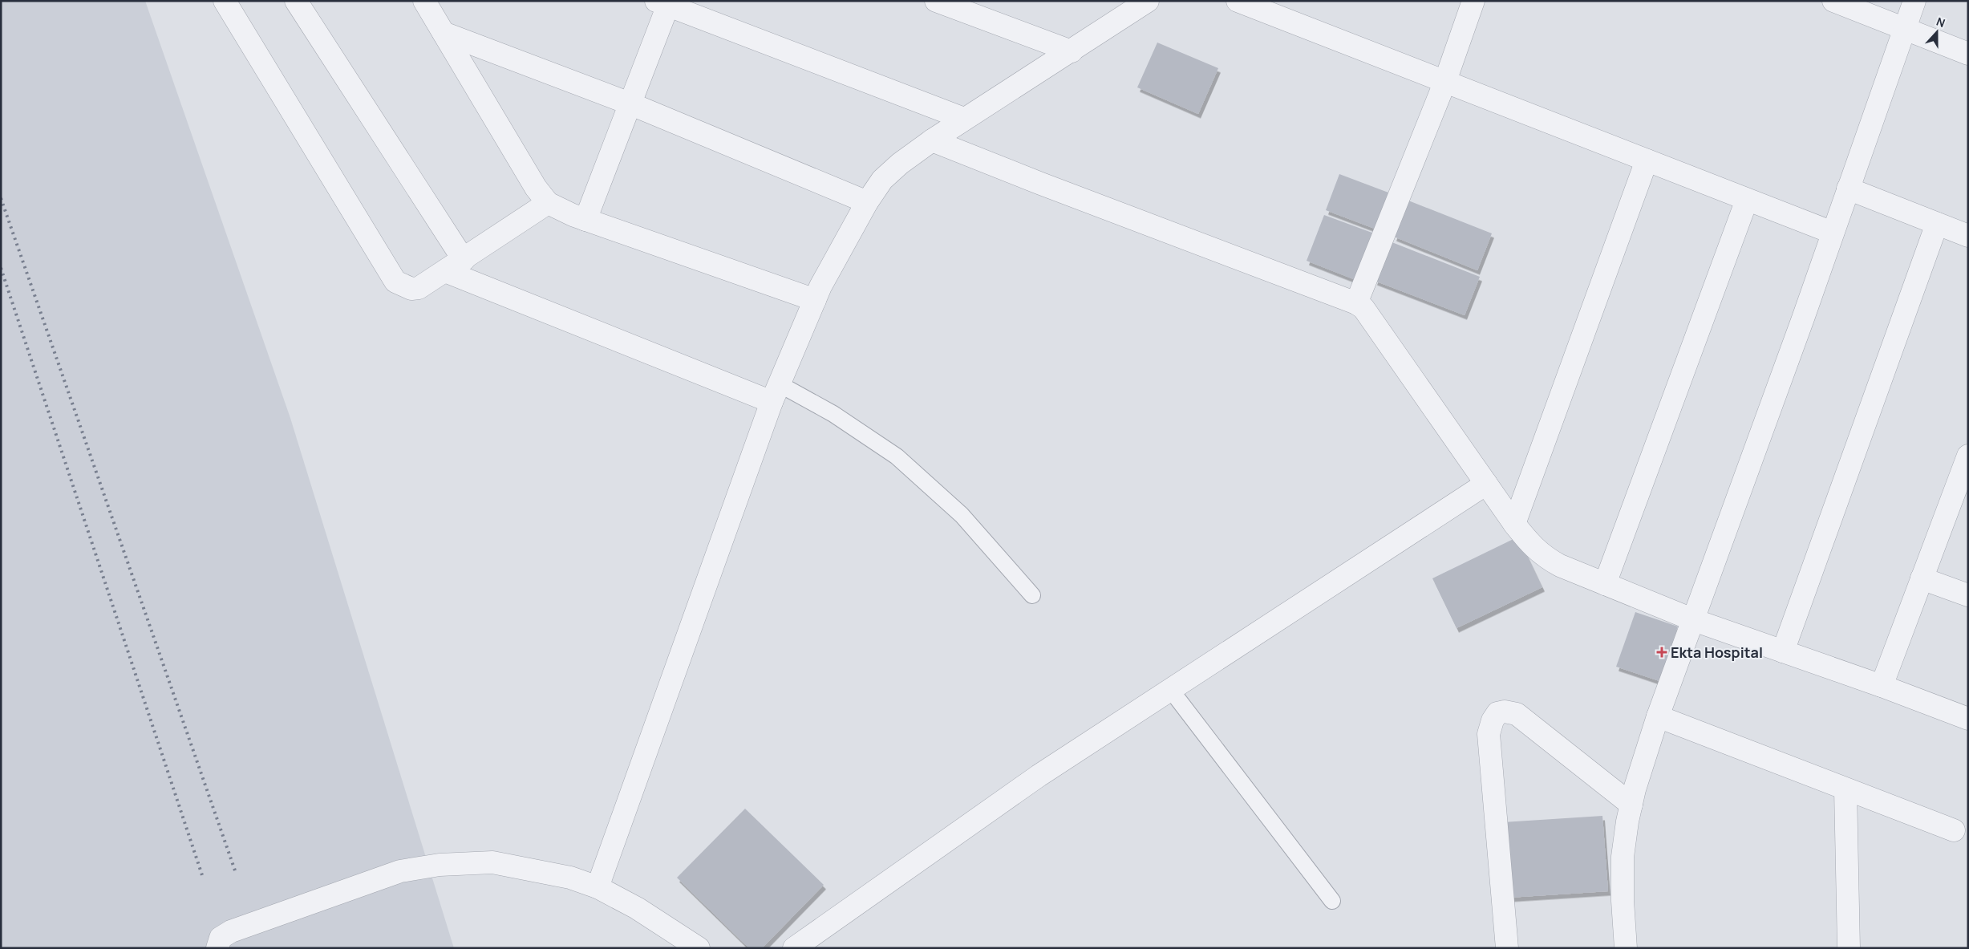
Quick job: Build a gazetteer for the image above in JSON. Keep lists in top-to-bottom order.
{
  "places": {
    "health": ["Ekta Hospital"]
  },
  "north": "top"
}
